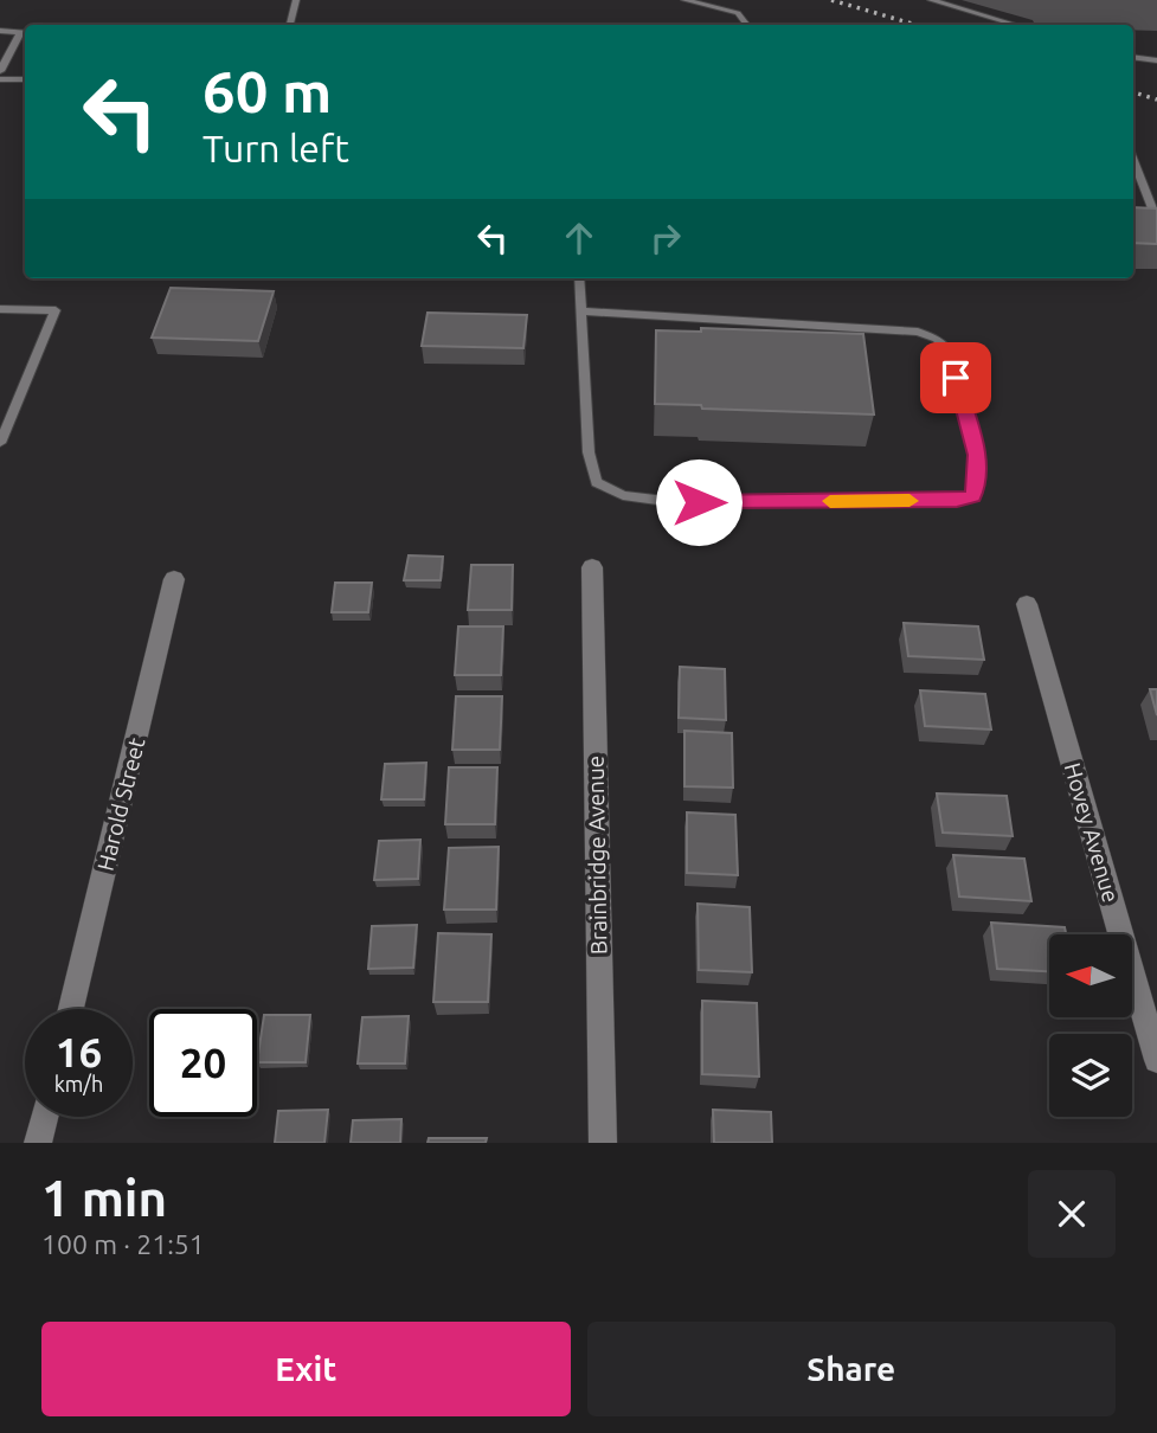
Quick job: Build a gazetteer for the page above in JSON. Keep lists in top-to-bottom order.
{
  "streets": {
    "street": ["Harold Street", "Hovey Avenue", "Brainbridge Avenue"]
  },
  "north": "left",
  "page": {
    "turn": ["60 m", "Turn left"],
    "speed": "16 km/h",
    "limit": "20",
    "heading": ["1 min", "100 m · 21:51"],
    "buttons": ["Exit", "Share"]
  }
}
